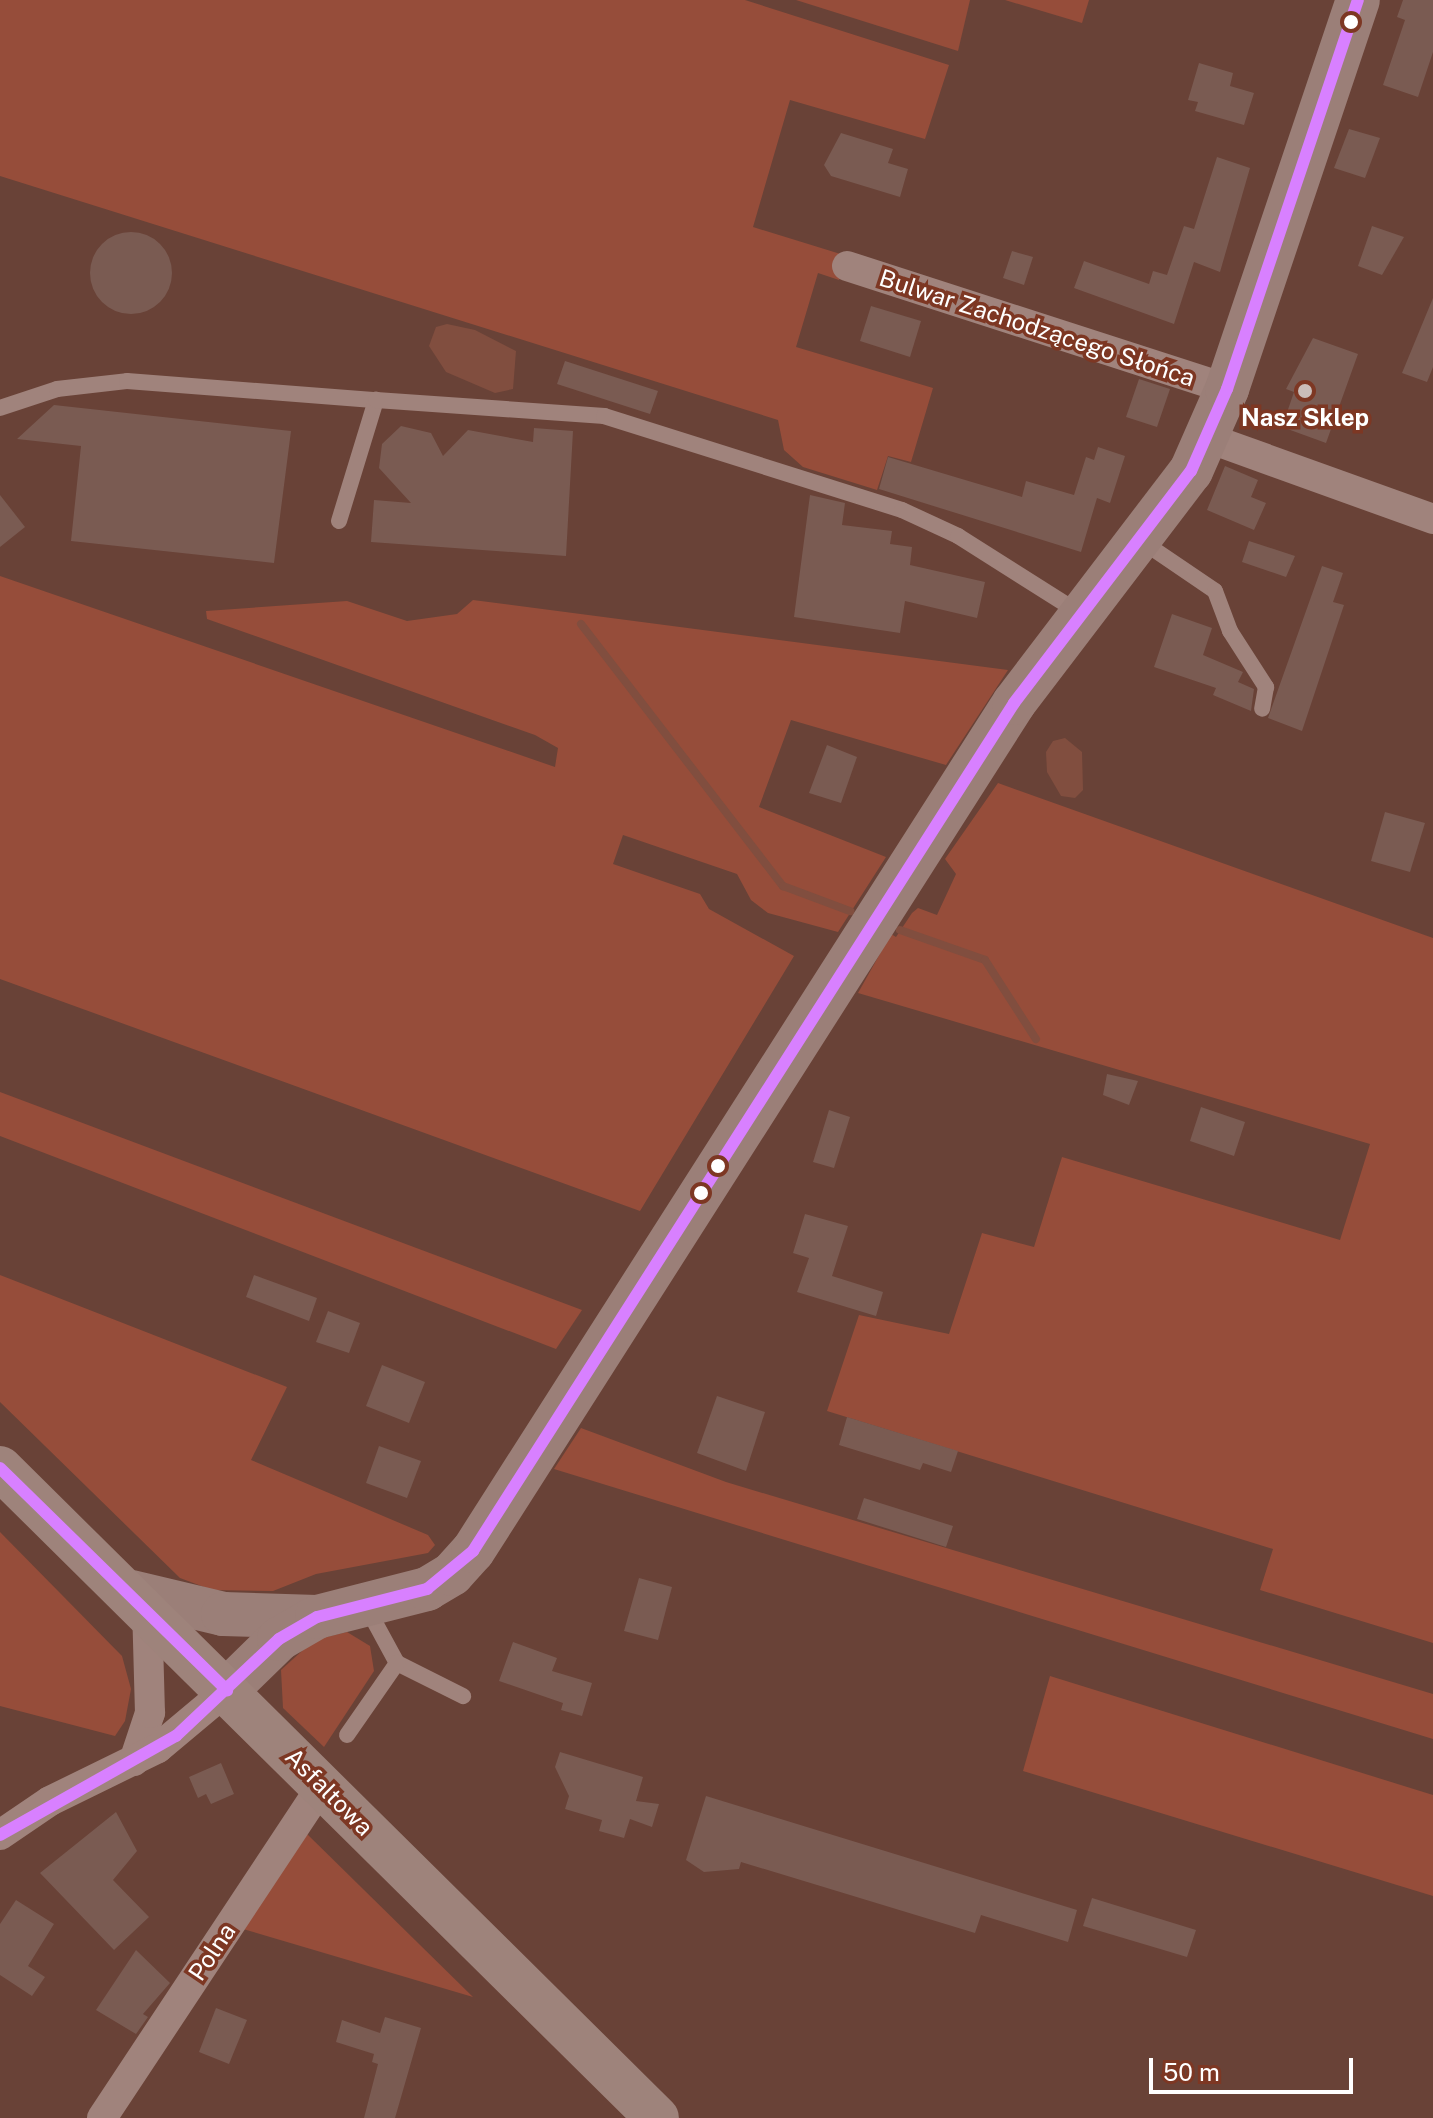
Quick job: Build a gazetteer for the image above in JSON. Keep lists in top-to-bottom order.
{
  "streets": {
    "main road": ["Asfaltowa"],
    "street": ["Bulwar Zachodzącego Słońca", "Polna"]
  },
  "crossings": [
    ["Asfaltowa", "Polna"]
  ],
  "places": ["Nasz Sklep"],
  "scale_bar": "50 m"
}
